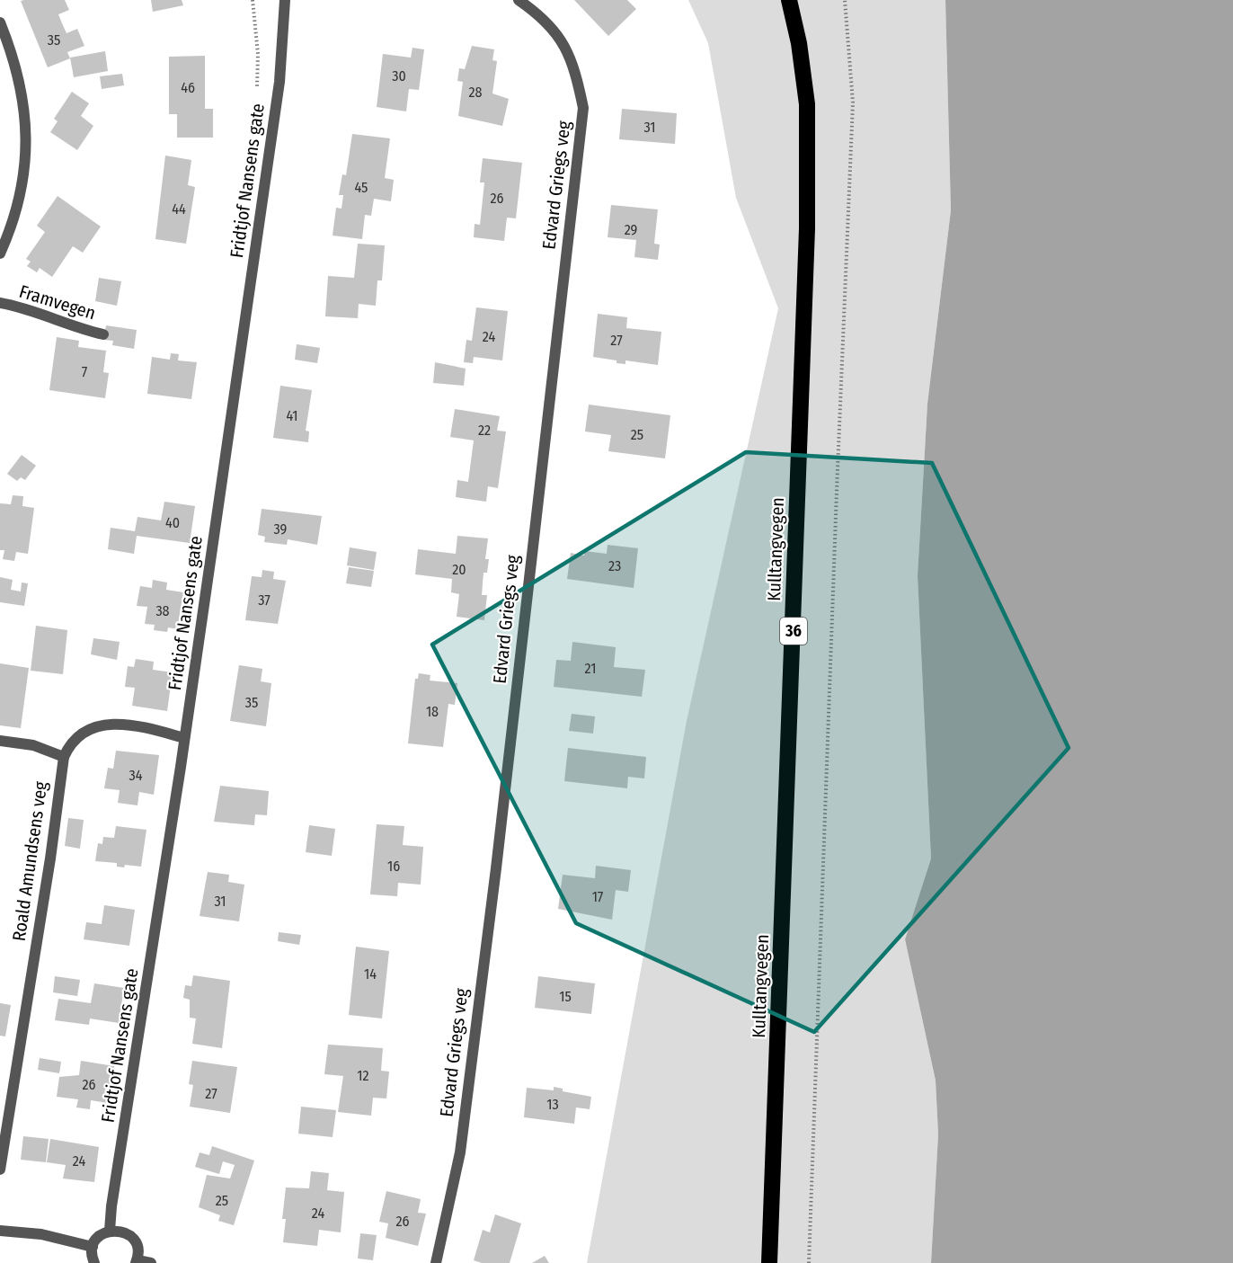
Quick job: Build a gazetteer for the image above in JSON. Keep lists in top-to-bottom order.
{
  "streets": {
    "highway": ["Kulltangvegen", "36"],
    "street": [
      "Fridtjof Nansens gate",
      "Edvard Griegs veg",
      "Framvegen",
      "Roald Amundsens veg"
    ]
  },
  "crossings": [
    ["Fridtjof Nansens gate", "Roald Amundsens veg"]
  ],
  "house_numbers": [
    "35",
    "30",
    "46",
    "28",
    "31",
    "45",
    "26",
    "44",
    "29",
    "24",
    "27",
    "7",
    "41",
    "22",
    "25",
    "40",
    "39",
    "23",
    "20",
    "37",
    "38",
    "21",
    "35",
    "18",
    "34",
    "16",
    "17",
    "31",
    "14",
    "15",
    "12",
    "26",
    "27",
    "13",
    "24",
    "25",
    "24",
    "26"
  ]
}
